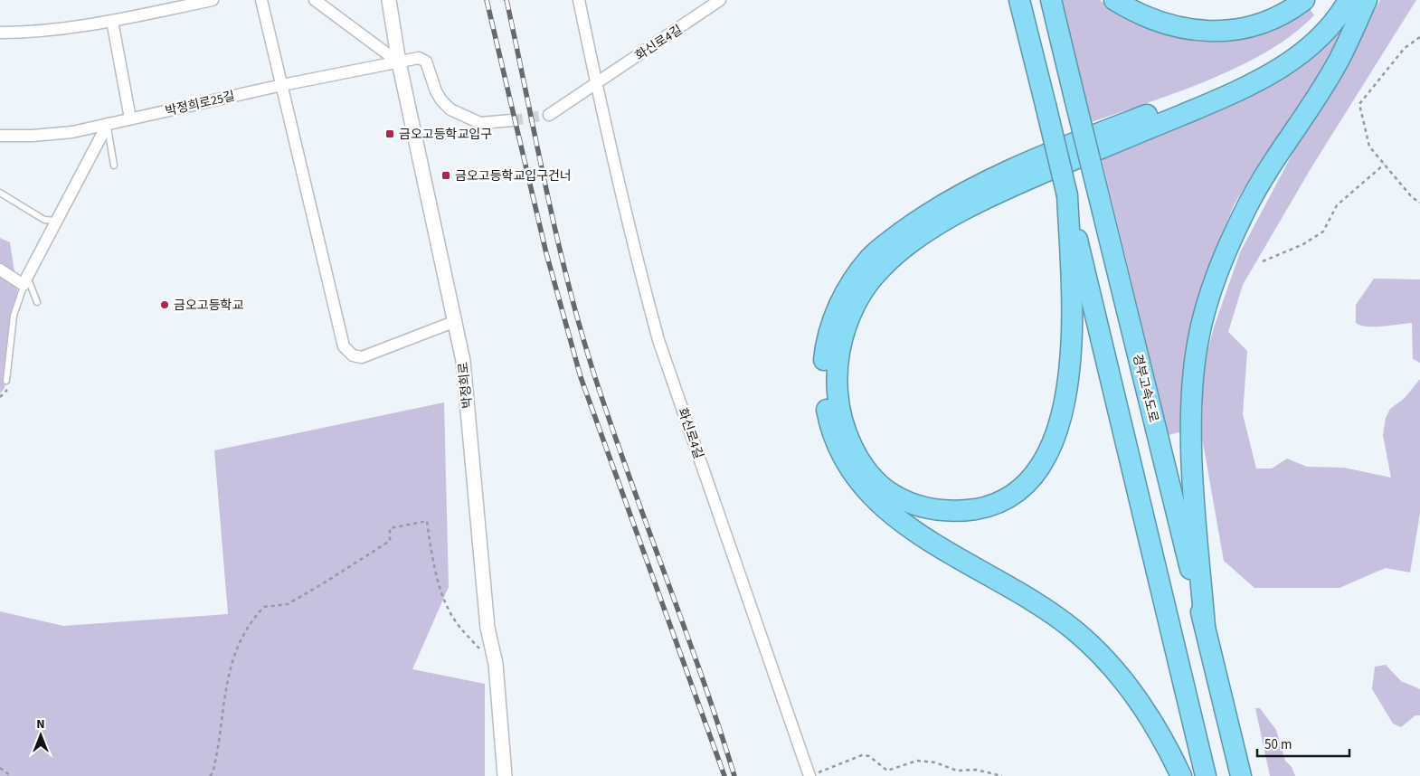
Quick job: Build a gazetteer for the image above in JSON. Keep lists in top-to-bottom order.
{
  "streets": {
    "highway": ["경부고속도로"],
    "street": ["화신로4길", "박정희로25길", "박정희로"]
  },
  "crossings": [
    ["박정희로25길", "박정희로"]
  ],
  "places": {
    "transit": ["금오고등학교입구", "금오고등학교입구건너"],
    "other": ["금오고등학교"]
  },
  "scale_bar": "50 m",
  "north": "top"
}
